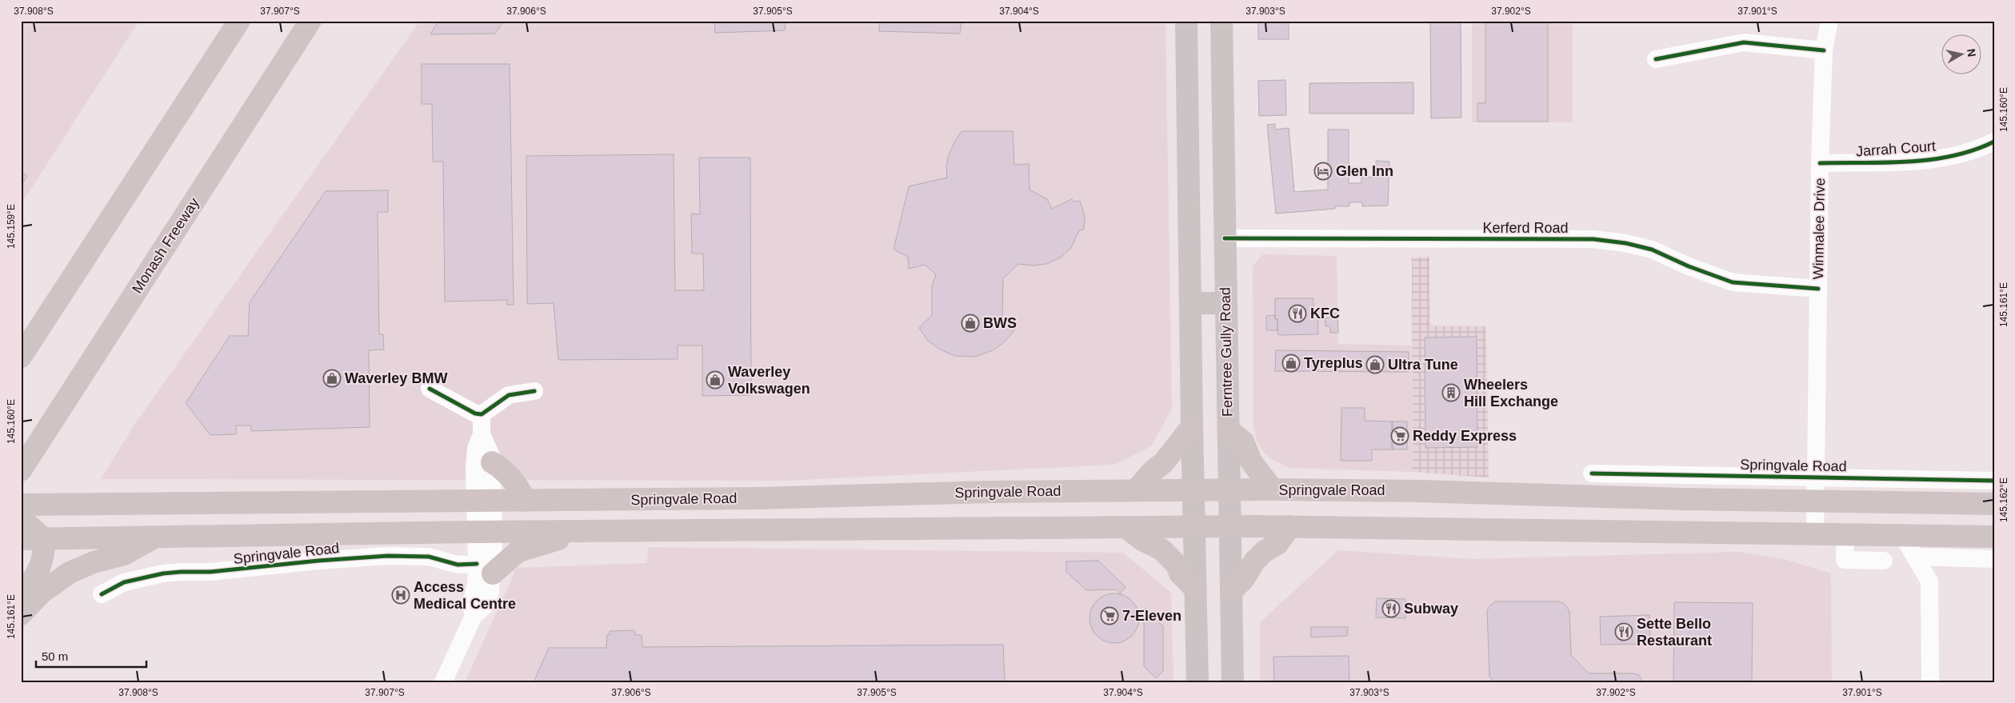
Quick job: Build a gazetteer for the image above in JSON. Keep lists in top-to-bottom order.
{
  "streets": {
    "highway": ["Monash Freeway", "Springvale Road"],
    "main road": ["Ferntree Gully Road"],
    "street": ["Jarrah Court", "Kerferd Road", "Winmalee Drive"]
  },
  "crossings": [
    ["Jarrah Court", "Winmalee Drive"],
    ["Kerferd Road", "Winmalee Drive"],
    ["Kerferd Road", "Ferntree Gully Road"],
    ["Winmalee Drive", "Springvale Road"],
    ["Ferntree Gully Road", "Springvale Road"]
  ],
  "places": {
    "hotel": ["Glen Inn"],
    "restaurant": ["KFC", "Subway", "Sette Bello Restaurant"],
    "shop": [
      "BWS",
      "Tyreplus",
      "Ultra Tune",
      "Waverley BMW",
      "Waverley Volkswagen"
    ],
    "building": ["Wheelers Hill Exchange"],
    "supermarket": ["Reddy Express", "7-Eleven"],
    "hospital": ["Access Medical Centre"]
  },
  "scale_bar": "50 m",
  "north": "right",
  "coordinates": [
    "37.908°S",
    "37.907°S",
    "37.906°S",
    "37.905°S",
    "37.904°S",
    "37.903°S",
    "37.902°S",
    "37.901°S",
    "145.160°E",
    "145.159°E",
    "145.161°E",
    "145.162°E"
  ]
}
